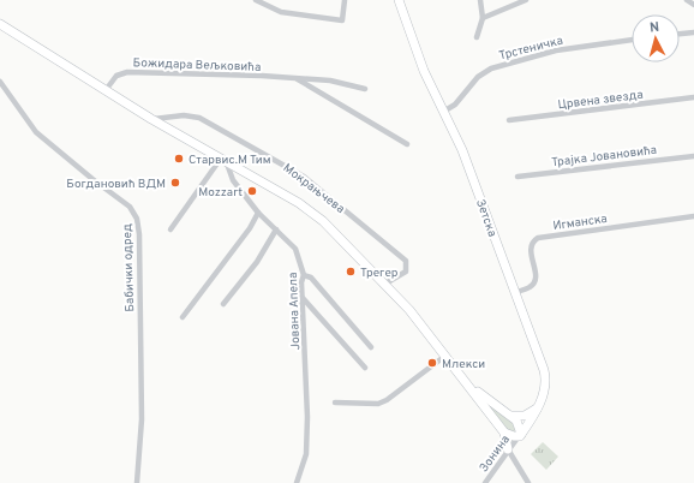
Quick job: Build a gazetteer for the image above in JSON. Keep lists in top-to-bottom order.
{
  "streets": {
    "street": [
      "Трстеничка",
      "Божидара Вељковића",
      "Црвена звезда",
      "Трајка Јовановића",
      "Мокрањчева",
      "Зетска",
      "Игманска",
      "Бабички одред",
      "Јована Апела",
      "Зонина"
    ]
  },
  "crossings": [
    ["Трстеничка", "Зетска"],
    ["Божидара Вељковића", "Мокрањчева"],
    ["Мокрањчева", "Зетска"],
    ["Мокрањчева", "Јована Апела"],
    ["Мокрањчева", "Зонина"],
    ["Зетска", "Игманска"],
    ["Зетска", "Зонина"]
  ],
  "places": [
    "Старвис.М Тим",
    "Богдановић ВДМ",
    "Mozzart",
    "Трегер",
    "Млекси"
  ],
  "north": "top"
}
